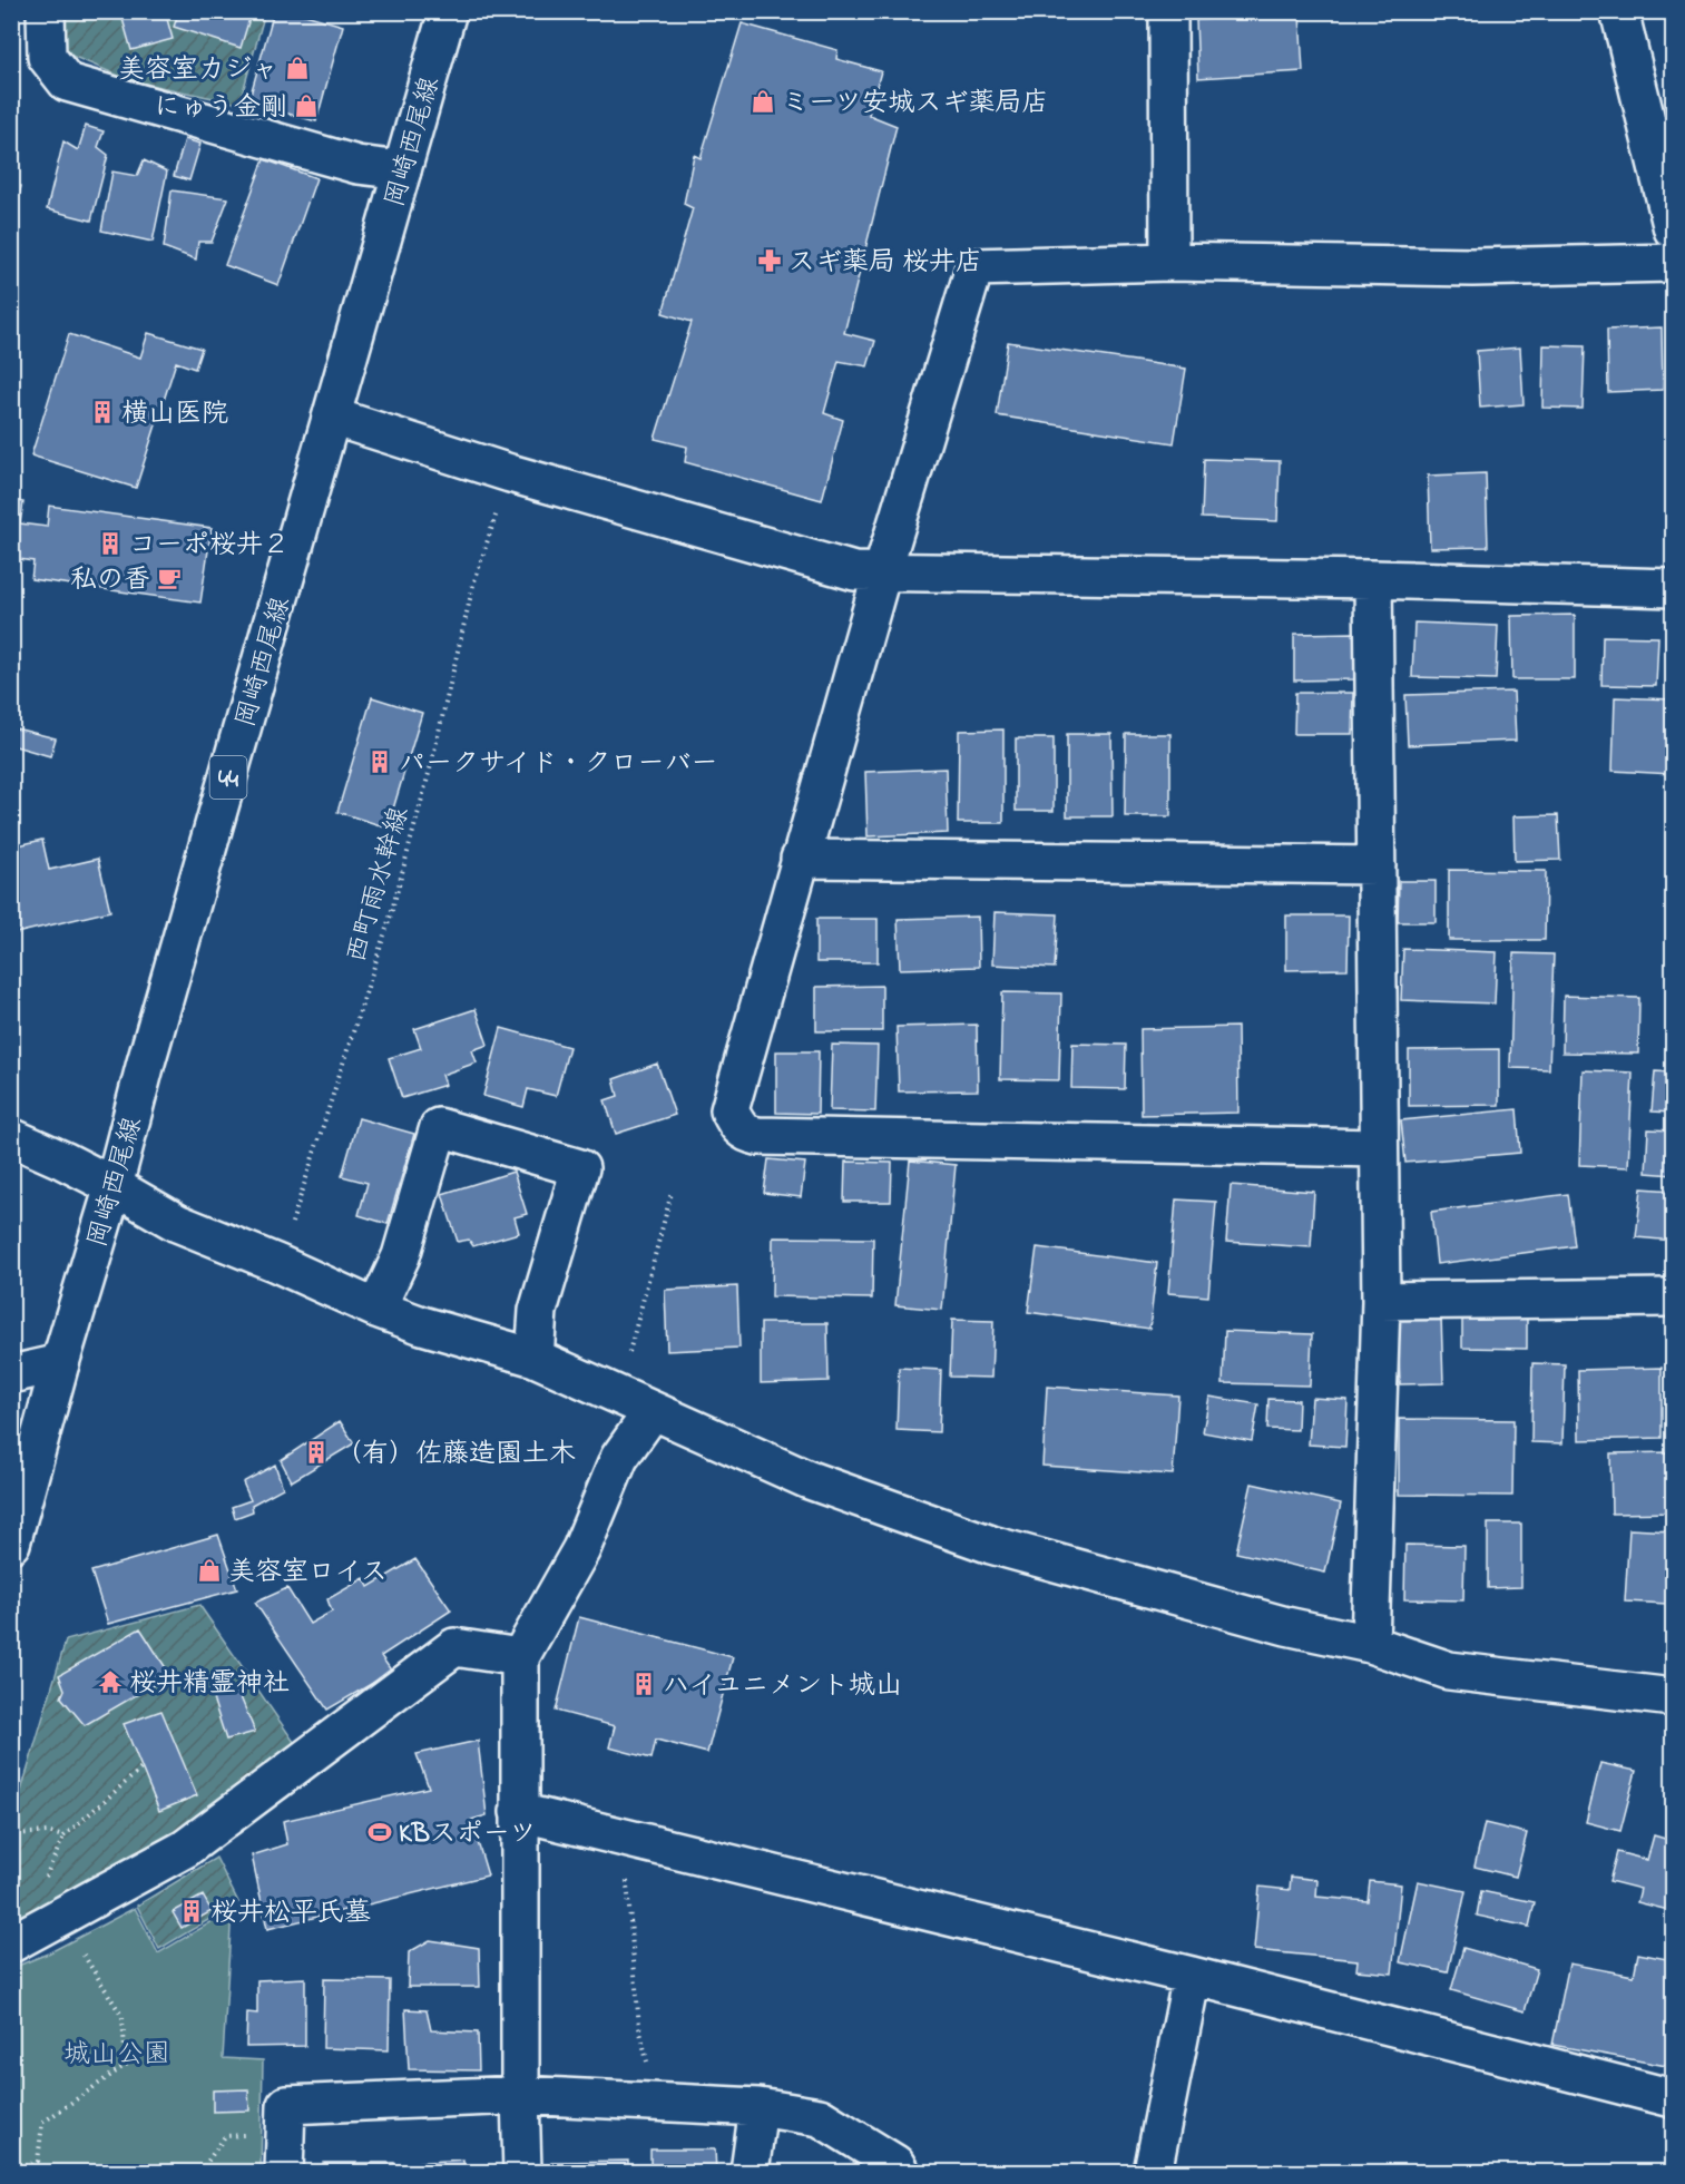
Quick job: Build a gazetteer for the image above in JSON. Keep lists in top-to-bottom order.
{
  "streets": {
    "street": ["岡崎西尾線", "44"],
    "path": ["西町雨水幹線"]
  },
  "parks": ["城山公園"],
  "places": {
    "shop": [
      "美容室カジャ",
      "ミーツ安城スギ薬局店",
      "にゅう金剛",
      "美容室ロイス"
    ],
    "pharmacy": ["スギ薬局 桜井店"],
    "building": [
      "横山医院",
      "コーポ桜井２",
      "パークサイド・クローバー",
      "（有）佐藤造園土木",
      "ハイユニメント城山",
      "桜井松平氏墓"
    ],
    "cafe": ["私の香"],
    "temple": ["桜井精霊神社"],
    "sports": ["KBスポーツ"]
  }
}
